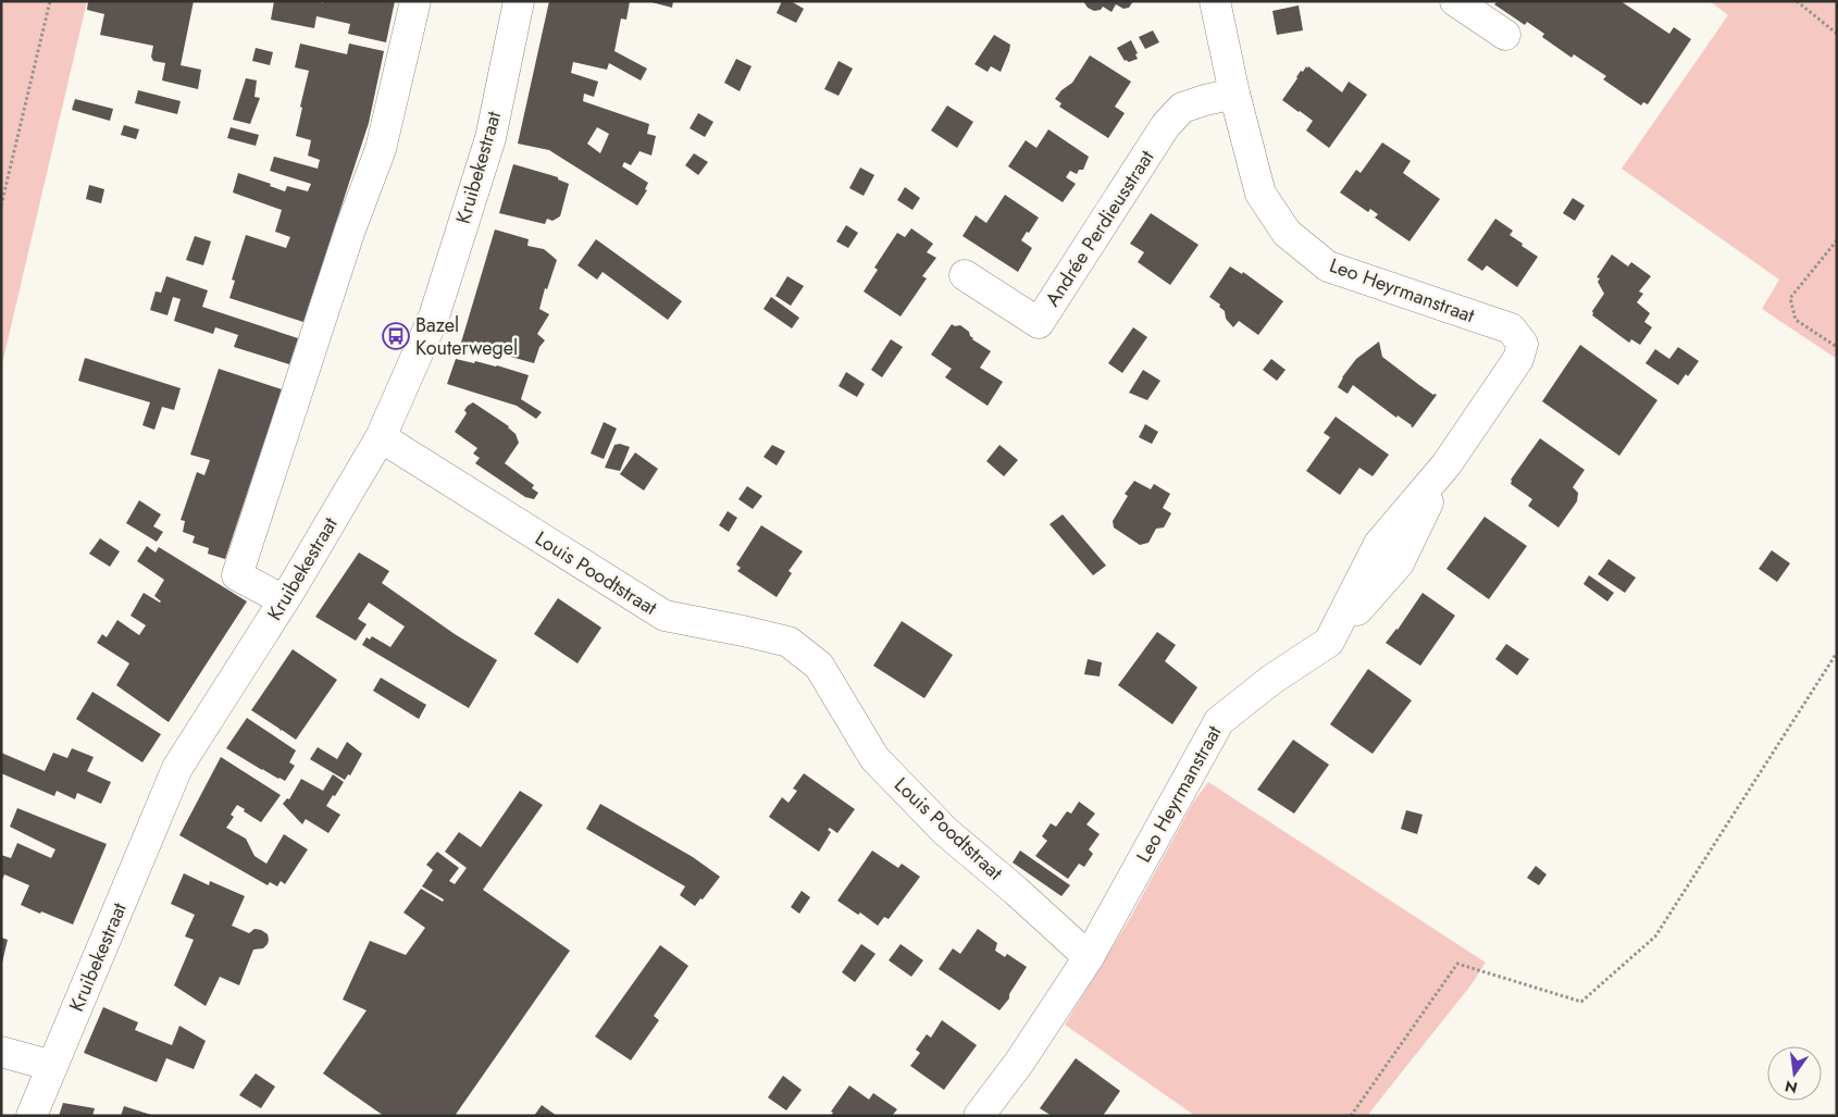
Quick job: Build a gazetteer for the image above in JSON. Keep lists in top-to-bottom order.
{
  "streets": {
    "street": [
      "Kruibekestraat",
      "Andrée Perdieusstraat",
      "Leo Heyrmanstraat",
      "Louis Poodtstraat"
    ]
  },
  "crossings": [
    ["Kruibekestraat", "Louis Poodtstraat"],
    ["Andrée Perdieusstraat", "Leo Heyrmanstraat"],
    ["Leo Heyrmanstraat", "Louis Poodtstraat"]
  ],
  "places": {
    "bus stop": ["Bazel Kouterwegel"]
  },
  "north": "bottom"
}
